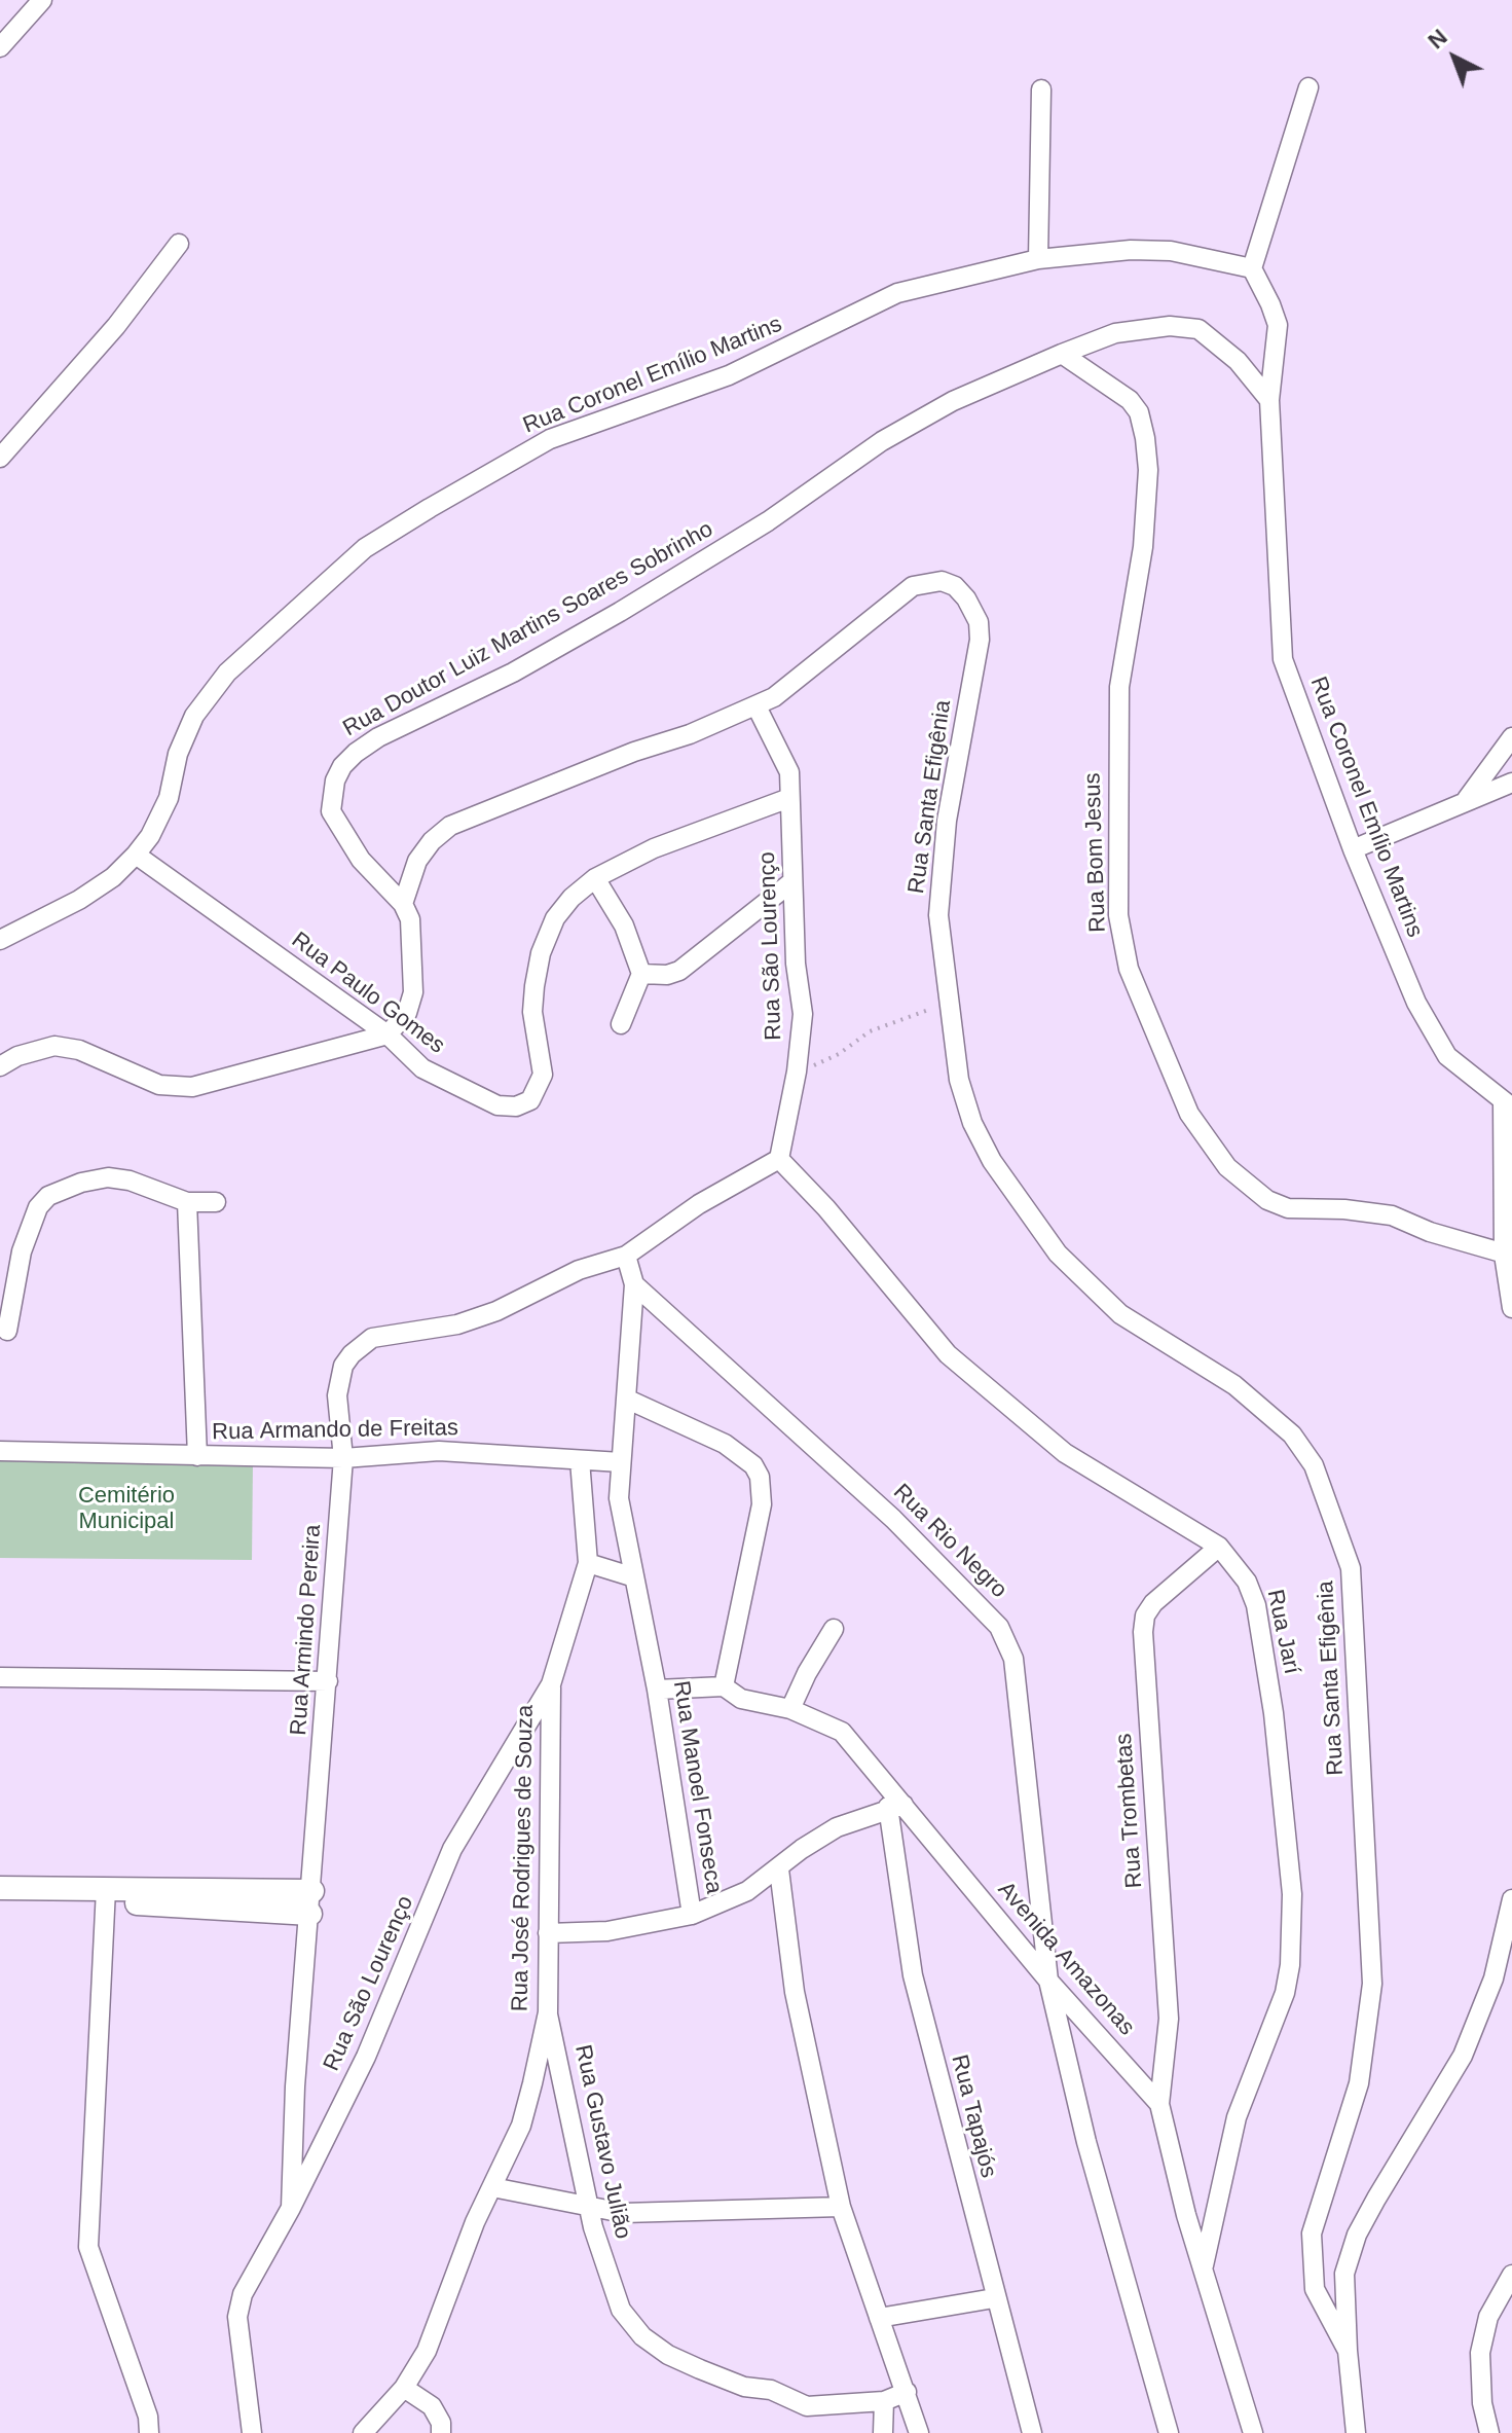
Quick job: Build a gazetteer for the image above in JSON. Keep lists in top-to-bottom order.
{
  "streets": {
    "street": [
      "Rua Coronel Emílio Martins",
      "Rua Doutor Luiz Martins Soares Sobrinho",
      "Rua Santa Efigênia",
      "Rua Bom Jesus",
      "Rua São Lourenço",
      "Rua Paulo Gomes",
      "Rua Armando de Freitas",
      "Rua Rio Negro",
      "Rua Armindo Pereira",
      "Rua Jarí",
      "Rua Manoel Fonseca",
      "Rua Trombetas",
      "Rua José Rodrigues de Souza",
      "Avenida Amazonas",
      "Rua Tapajós",
      "Rua Gustavo Julião"
    ]
  },
  "crossings": [
    ["Rua Coronel Emílio Martins", "Rua Doutor Luiz Martins Soares Sobrinho"],
    ["Rua Coronel Emílio Martins", "Rua Paulo Gomes"],
    ["Rua Doutor Luiz Martins Soares Sobrinho", "Rua Santa Efigênia"],
    ["Rua Doutor Luiz Martins Soares Sobrinho", "Rua Bom Jesus"],
    ["Rua Santa Efigênia", "Rua São Lourenço"],
    ["Rua São Lourenço", "Rua Paulo Gomes"],
    ["Rua São Lourenço", "Rua Armindo Pereira"],
    ["Rua São Lourenço", "Rua Jarí"],
    ["Rua São Lourenço", "Rua José Rodrigues de Souza"],
    ["Rua Armando de Freitas", "Rua Armindo Pereira"],
    ["Rua Armando de Freitas", "Rua Manoel Fonseca"],
    ["Rua Rio Negro", "Avenida Amazonas"],
    ["Rua Jarí", "Rua Trombetas"],
    ["Rua Jarí", "Avenida Amazonas"],
    ["Rua Manoel Fonseca", "Avenida Amazonas"],
    ["Rua Manoel Fonseca", "Rua Tapajós"],
    ["Rua Trombetas", "Avenida Amazonas"],
    ["Rua José Rodrigues de Souza", "Rua Gustavo Julião"],
    ["Avenida Amazonas", "Rua Tapajós"]
  ],
  "parks": ["Cemitério Municipal"],
  "north": "top left"
}
